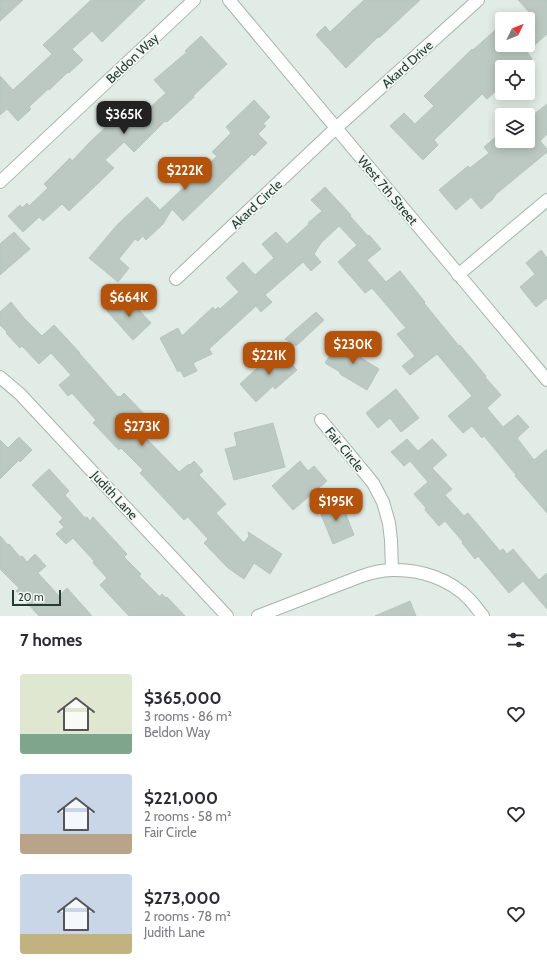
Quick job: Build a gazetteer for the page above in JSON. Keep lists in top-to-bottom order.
{
  "streets": {
    "street": [
      "Beldon Way",
      "Akard Drive",
      "West 7th Street",
      "Akard Circle",
      "Fair Circle",
      "Judith Lane"
    ]
  },
  "crossings": [
    ["Akard Drive", "West 7th Street"],
    ["Akard Drive", "Akard Circle"],
    ["West 7th Street", "Akard Circle"]
  ],
  "scale_bar": "20 m",
  "north": "top right",
  "page": {
    "price": [
      "$365K",
      "$222K",
      "$664K",
      "$230K",
      "$221K",
      "$273K",
      "$195K"
    ],
    "scale": "20 m",
    "heading": "7 homes",
    "list": [
      {
        "name": "$365,000",
        "note": "3 rooms · 86 m² · Beldon Way"
      },
      {
        "name": "$221,000",
        "note": "2 rooms · 58 m² · Fair Circle"
      },
      {
        "name": "$273,000",
        "note": "2 rooms · 78 m² · Judith Lane"
      }
    ]
  }
}
